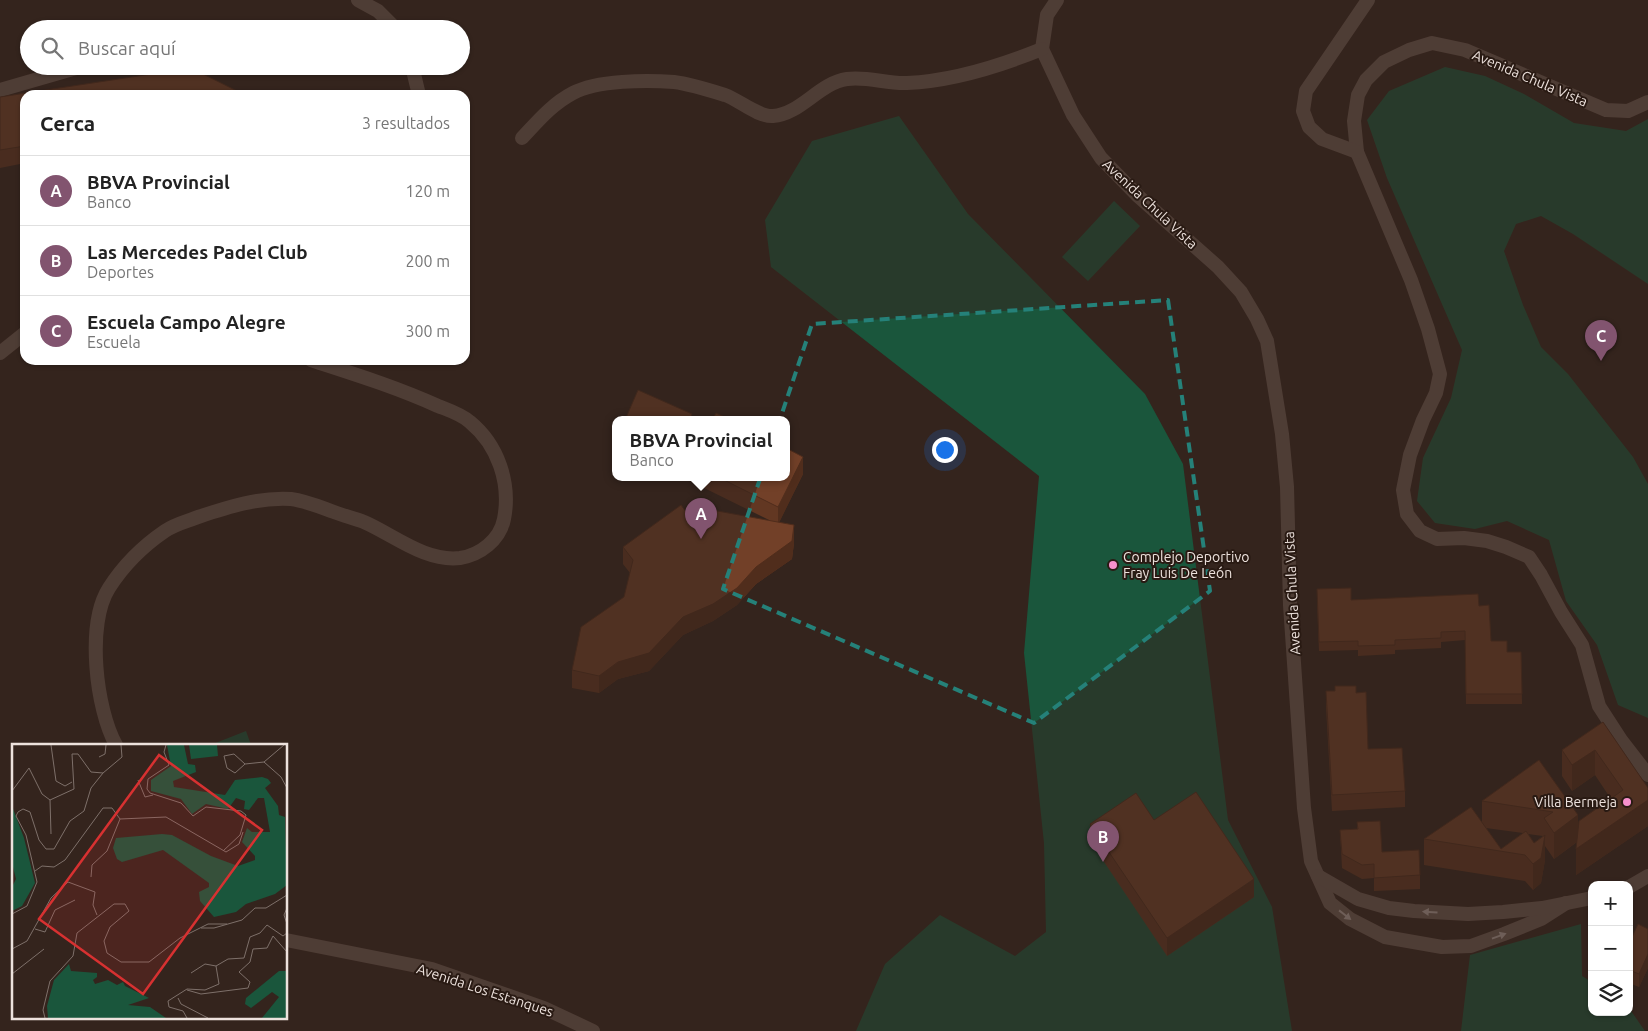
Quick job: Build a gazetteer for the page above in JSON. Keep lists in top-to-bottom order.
{
  "streets": {
    "street": ["Avenida Chula Vista", "Avenida Los Estanques"]
  },
  "places": ["Complejo Deportivo Fray Luis De León", "Villa Bermeja"],
  "page": {
    "search": "Buscar aquí",
    "heading": ["Cerca", "3 resultados"],
    "list": [
      {
        "mark": "A",
        "name": "BBVA Provincial",
        "note": "Banco",
        "value": "120 m"
      },
      {
        "mark": "B",
        "name": "Las Mercedes Padel Club",
        "note": "Deportes",
        "value": "200 m"
      },
      {
        "mark": "C",
        "name": "Escuela Campo Alegre",
        "note": "Escuela",
        "value": "300 m"
      }
    ],
    "pins": ["C", "A", "B"],
    "popup": ["BBVA Provincial", "Banco"],
    "map_buttons": ["+", "−"]
  }
}
